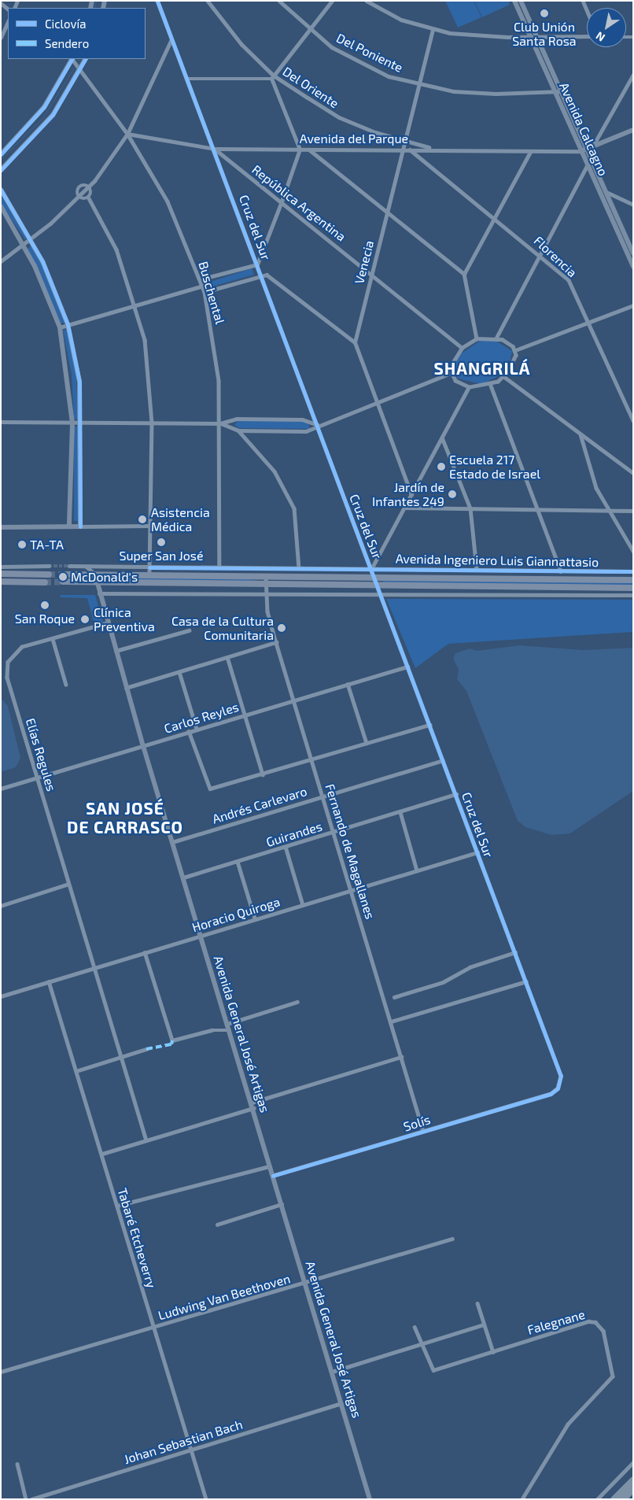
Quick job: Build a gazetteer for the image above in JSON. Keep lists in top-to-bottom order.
{
  "streets": {
    "main road": ["Avenida Ingeniero Luis Giannattasio"],
    "street": [
      "Del Poniente",
      "Del Oriente",
      "Avenida Calcagno",
      "Avenida del Parque",
      "República Argentina",
      "Cruz del Sur",
      "Florencia",
      "Venecia",
      "Buschental",
      "Carlos Reyles",
      "Elías Regules",
      "Andrés Carlevaro",
      "Guirandes",
      "Fernando de Magallanes",
      "Horacio Quiroga",
      "Avenida General José Artigas",
      "Solís",
      "Tabaré Etcheverry",
      "Ludwing Van Beethoven",
      "Falegnane",
      "Johan Sebastian Bach"
    ]
  },
  "crossings": [
    ["Del Poniente", "Avenida Calcagno"],
    ["Del Poniente", "Venecia"],
    ["Del Oriente", "Avenida del Parque"],
    ["Del Oriente", "Venecia"],
    ["Avenida Calcagno", "Avenida del Parque"],
    ["Avenida del Parque", "República Argentina"],
    ["Avenida del Parque", "Cruz del Sur"],
    ["Avenida del Parque", "Florencia"],
    ["Avenida del Parque", "Venecia"],
    ["Avenida del Parque", "Buschental"],
    ["República Argentina", "Cruz del Sur"],
    ["República Argentina", "Venecia"],
    ["Cruz del Sur", "Avenida Ingeniero Luis Giannattasio"],
    ["Cruz del Sur", "Carlos Reyles"],
    ["Cruz del Sur", "Andrés Carlevaro"],
    ["Cruz del Sur", "Guirandes"],
    ["Cruz del Sur", "Horacio Quiroga"],
    ["Cruz del Sur", "Solís"],
    ["Buschental", "Avenida Ingeniero Luis Giannattasio"],
    ["Avenida Ingeniero Luis Giannattasio", "Fernando de Magallanes"],
    ["Avenida Ingeniero Luis Giannattasio", "Avenida General José Artigas"],
    ["Carlos Reyles", "Elías Regules"],
    ["Carlos Reyles", "Fernando de Magallanes"],
    ["Carlos Reyles", "Avenida General José Artigas"],
    ["Elías Regules", "Horacio Quiroga"],
    ["Andrés Carlevaro", "Fernando de Magallanes"],
    ["Andrés Carlevaro", "Avenida General José Artigas"],
    ["Guirandes", "Fernando de Magallanes"],
    ["Guirandes", "Avenida General José Artigas"],
    ["Fernando de Magallanes", "Horacio Quiroga"],
    ["Fernando de Magallanes", "Solís"],
    ["Horacio Quiroga", "Avenida General José Artigas"],
    ["Horacio Quiroga", "Tabaré Etcheverry"],
    ["Avenida General José Artigas", "Solís"],
    ["Avenida General José Artigas", "Ludwing Van Beethoven"],
    ["Avenida General José Artigas", "Johan Sebastian Bach"],
    ["Tabaré Etcheverry", "Ludwing Van Beethoven"],
    ["Tabaré Etcheverry", "Johan Sebastian Bach"]
  ],
  "districts": ["SHANGRILÁ", "SAN JOSÉ DE CARRASCO"],
  "places": [
    "Club Unión Santa Rosa",
    "Escuela 217 Estado de Israel",
    "Jardín de Infantes 249",
    "Asistencia Médica",
    "Super San José",
    "TA-TA",
    "McDonald's",
    "San Roque",
    "Clínica Preventiva",
    "Casa de la Cultura Comunitaria"
  ],
  "legend": ["Ciclovía", "Sendero"],
  "north": "bottom left"
}
